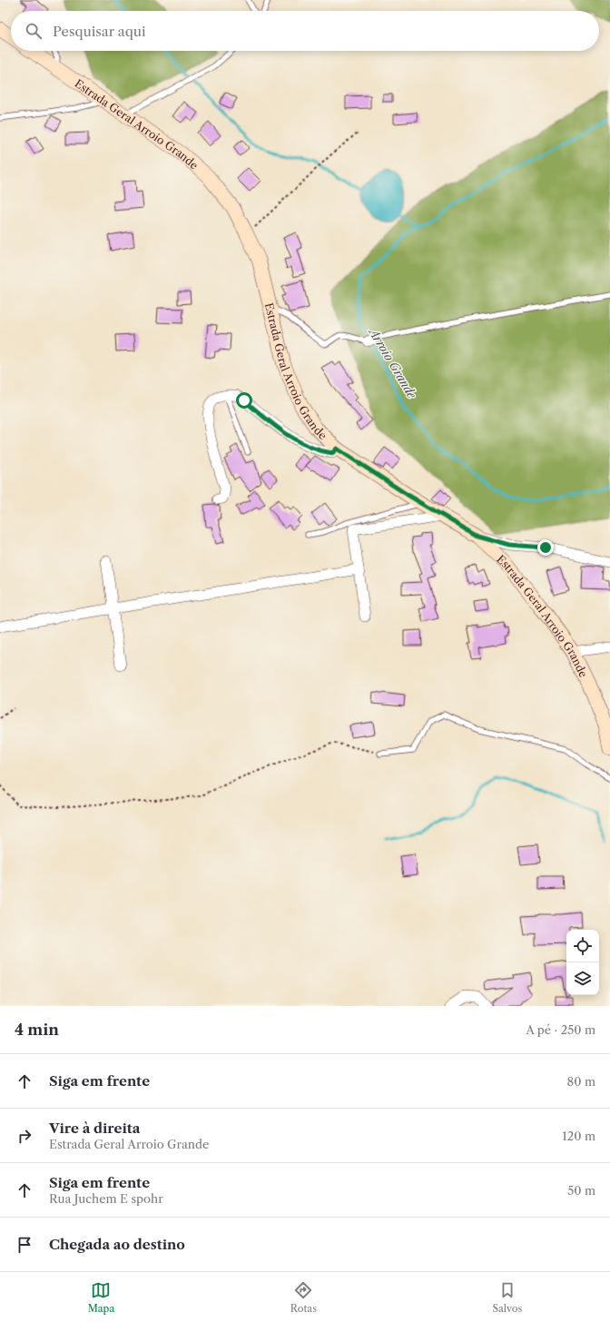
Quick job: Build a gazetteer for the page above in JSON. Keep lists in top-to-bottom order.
{
  "streets": {
    "main road": ["Estrada Geral Arroio Grande"]
  },
  "water": ["Arroio Grande"],
  "page": {
    "search": "Pesquisar aqui",
    "heading": ["4 min", "A pé · 250 m"],
    "list": [
      ["Siga em frente", "80 m"],
      ["Vire à direita", "Estrada Geral Arroio Grande", "120 m"],
      ["Siga em frente", "Rua Juchem E spohr", "50 m"],
      "Chegada ao destino"
    ],
    "nav": ["Mapa", "Rotas", "Salvos"]
  }
}
